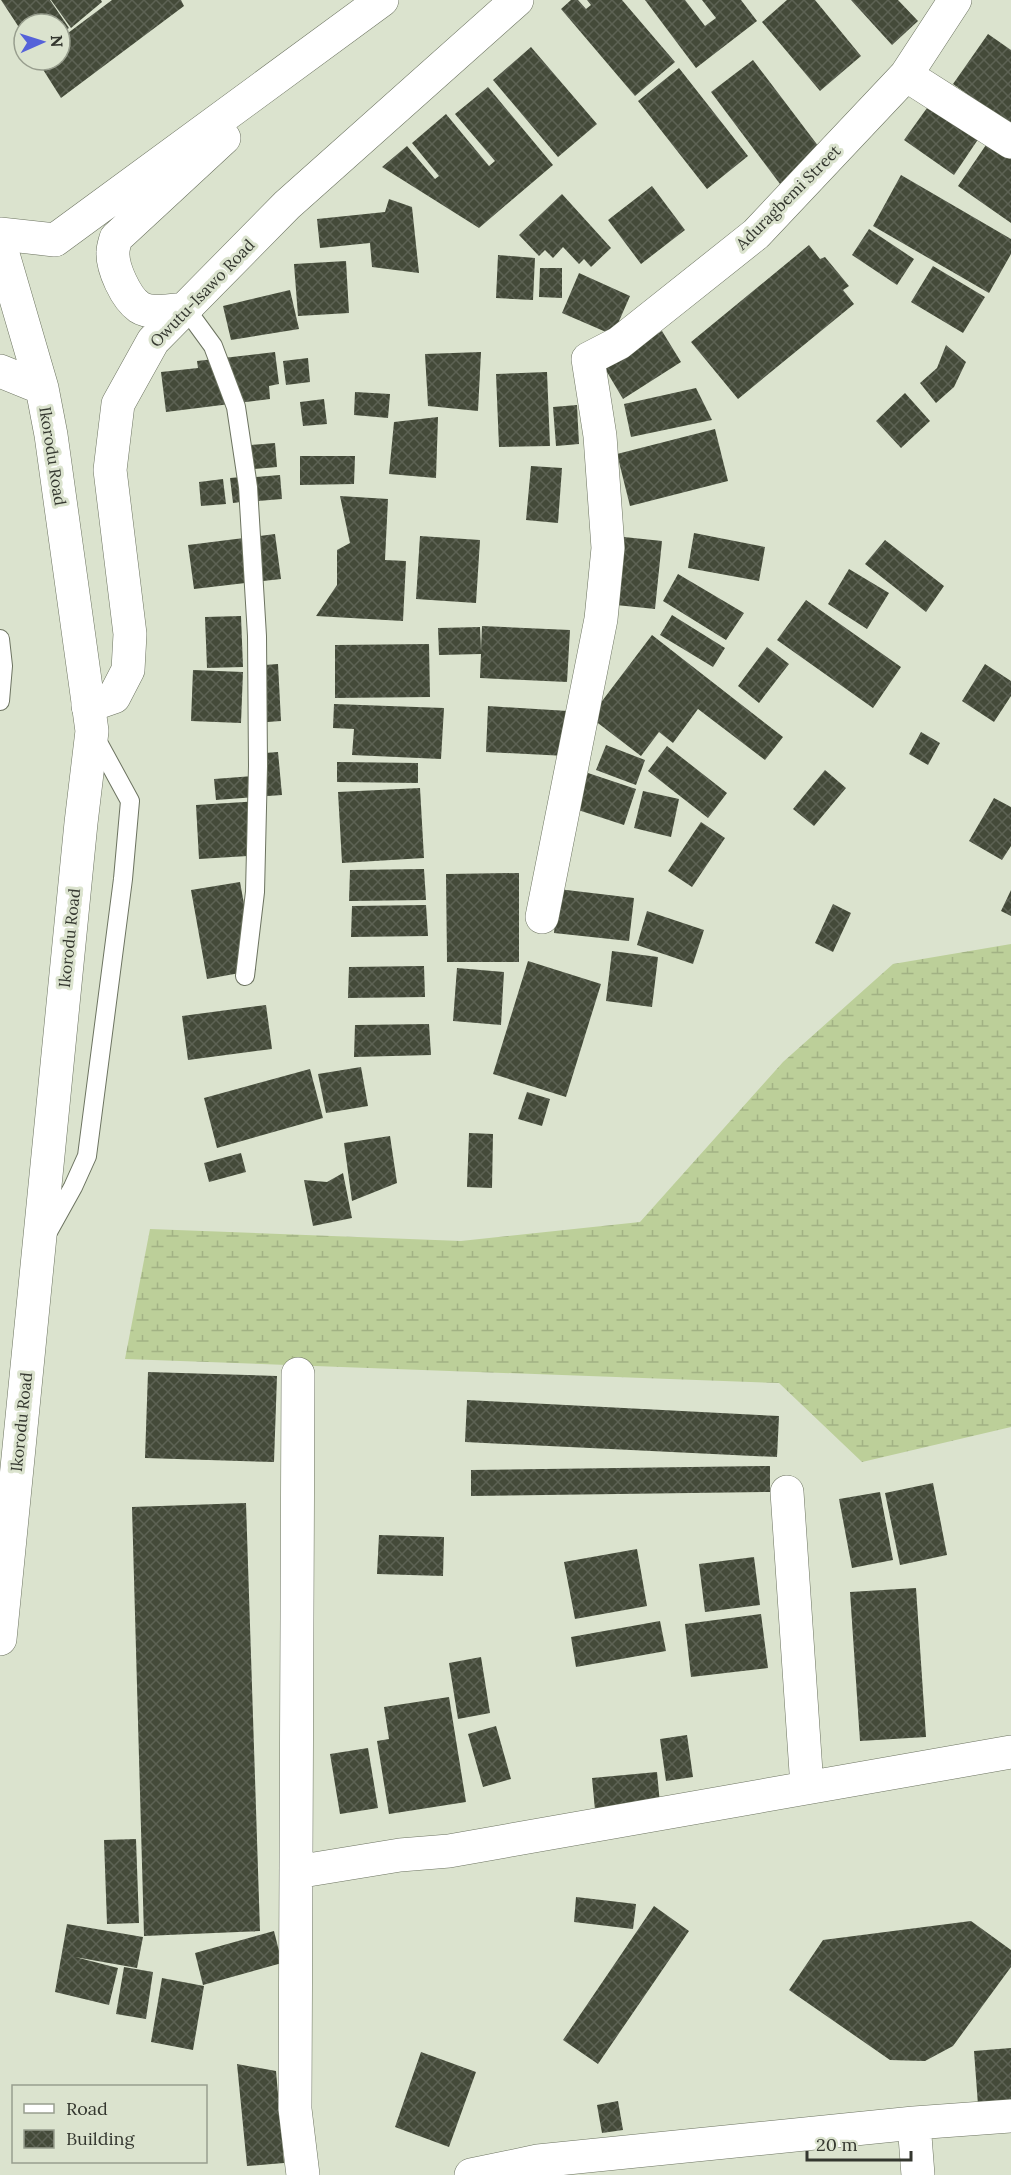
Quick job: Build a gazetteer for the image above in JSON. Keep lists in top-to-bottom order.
{
  "streets": {
    "main road": ["Aduragbemi Street", "Owutu-Isawo Road", "Ikorodu Road"]
  },
  "crossings": [
    ["Owutu-Isawo Road", "Ikorodu Road"]
  ],
  "legend": ["Road", "Building"],
  "scale_bar": "20 m",
  "north": "right"
}
